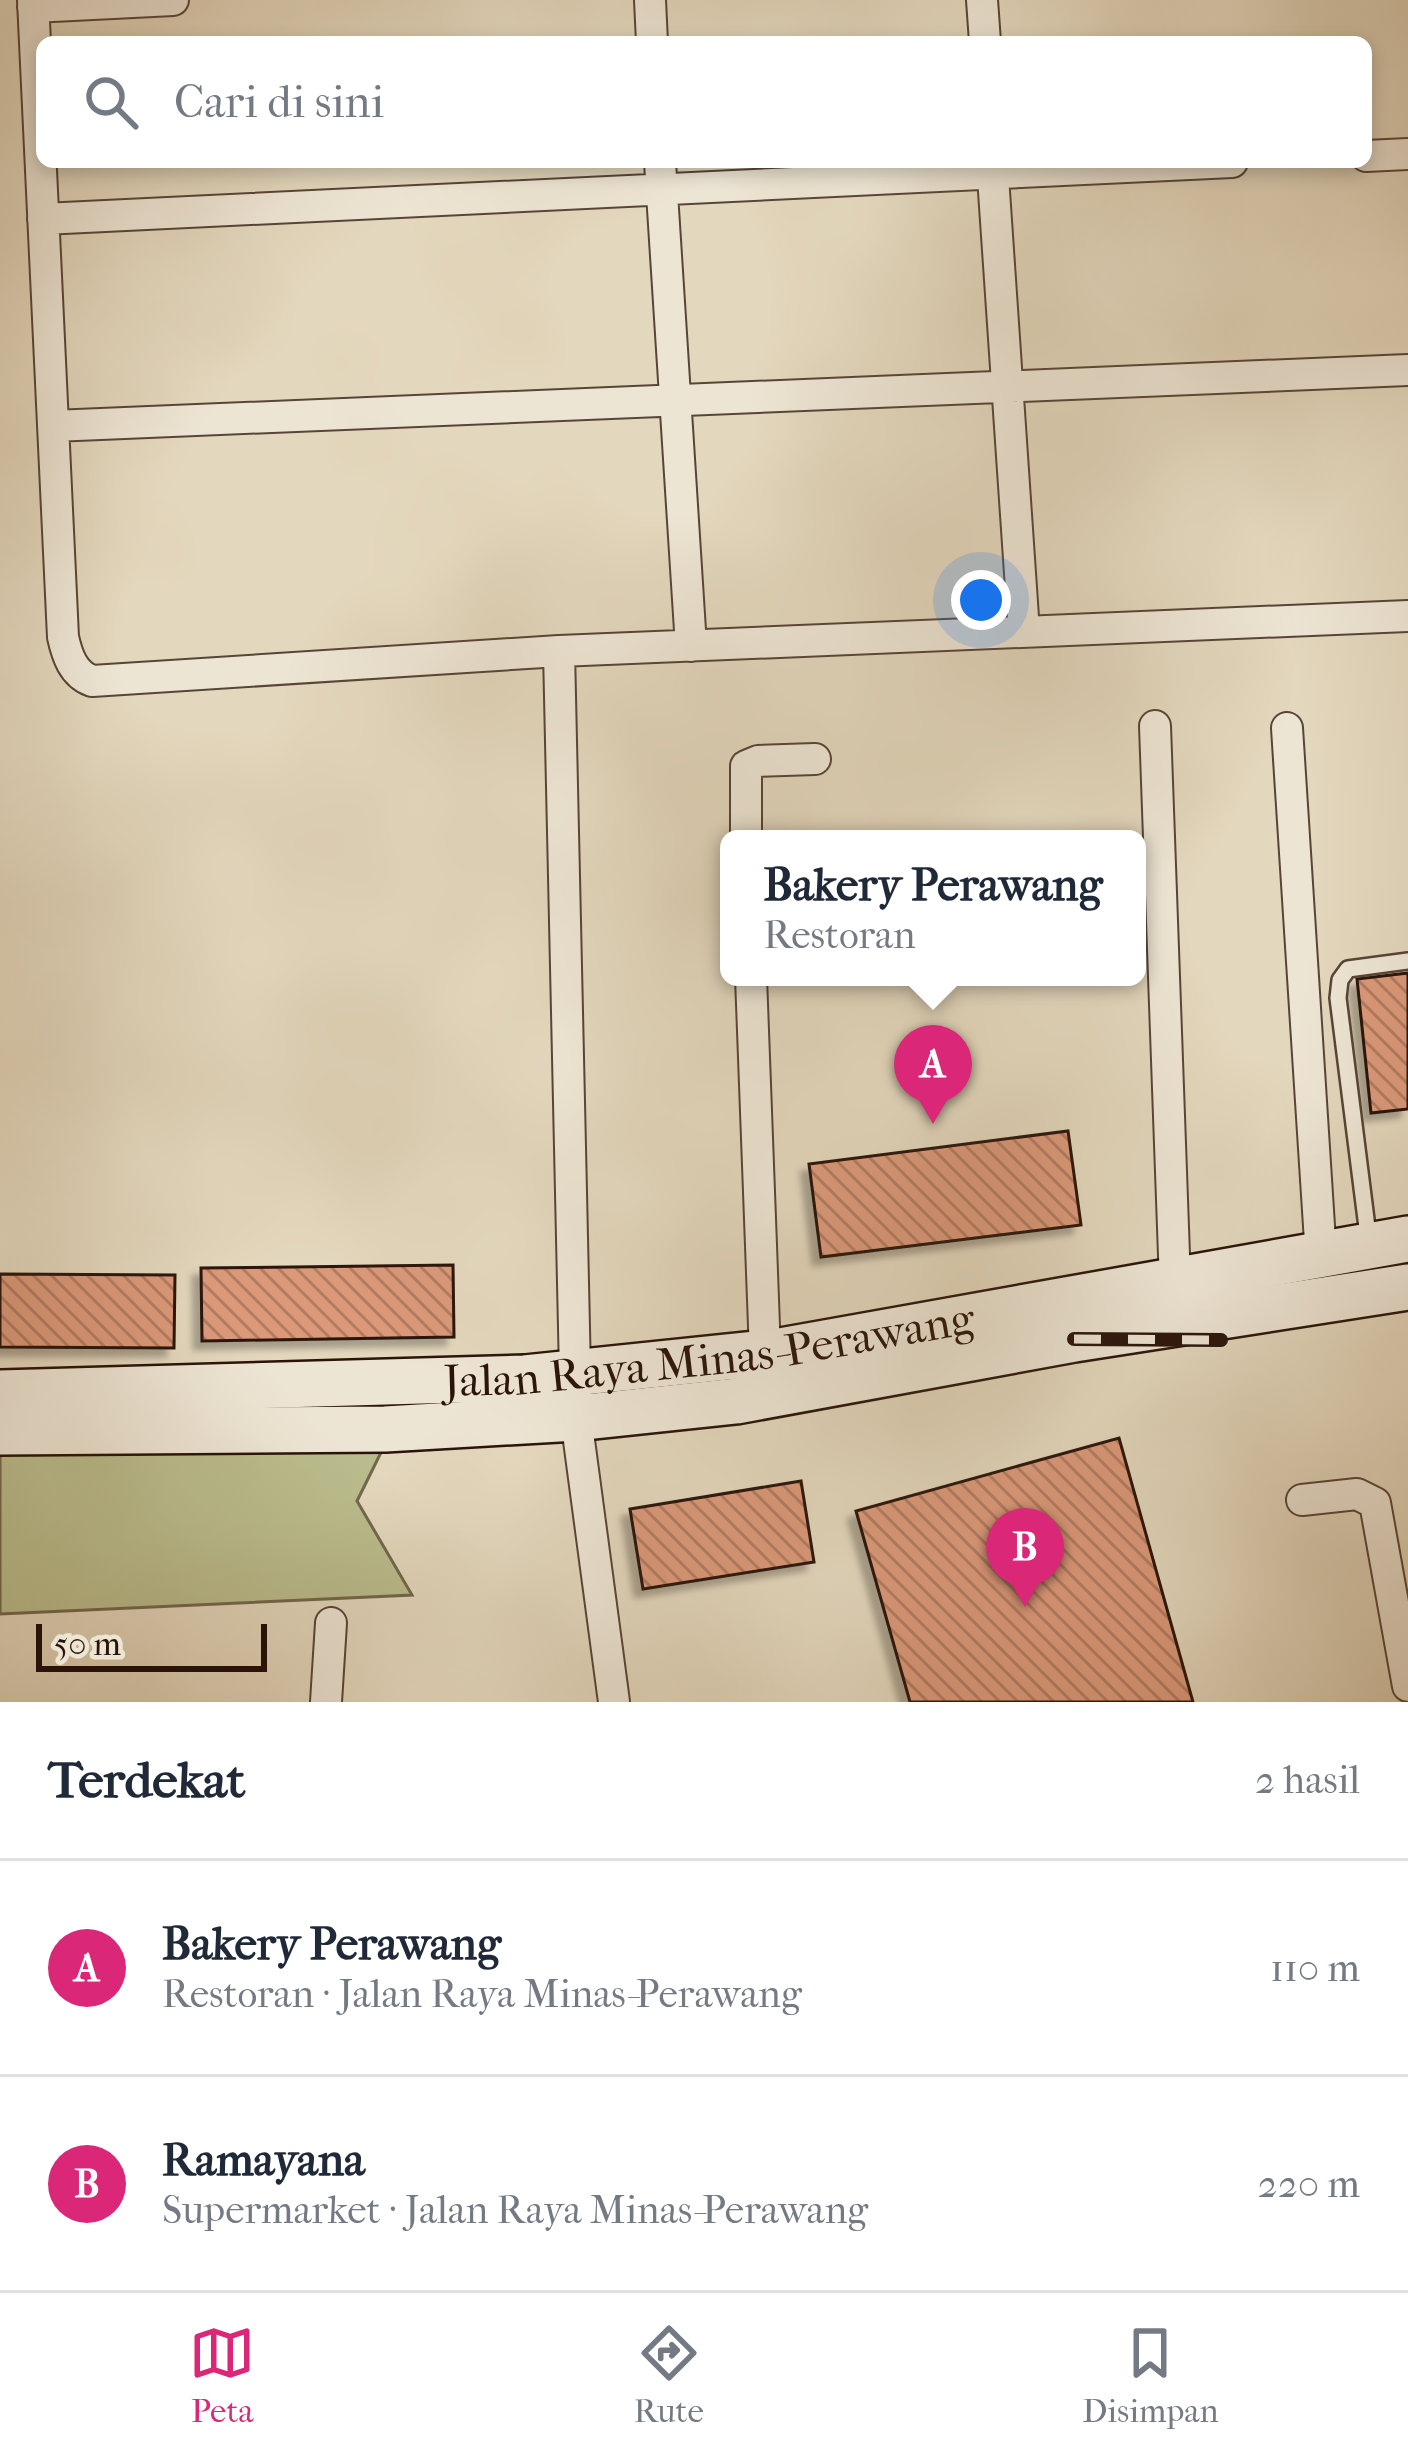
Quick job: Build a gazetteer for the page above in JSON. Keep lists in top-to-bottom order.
{
  "streets": {
    "main road": ["Jalan Raya Minas-Perawang"]
  },
  "scale_bar": "50 m",
  "page": {
    "search": "Cari di sini",
    "popup": ["Bakery Perawang", "Restoran"],
    "pins": ["A", "B"],
    "scale": "50 m",
    "heading": ["Terdekat", "2 hasil"],
    "list": [
      {
        "mark": "A",
        "name": "Bakery Perawang",
        "note": "Restoran · Jalan Raya Minas-Perawang",
        "value": "110 m"
      },
      {
        "mark": "B",
        "name": "Ramayana",
        "note": "Supermarket · Jalan Raya Minas-Perawang",
        "value": "220 m"
      }
    ],
    "nav": ["Peta", "Rute", "Disimpan"]
  }
}
